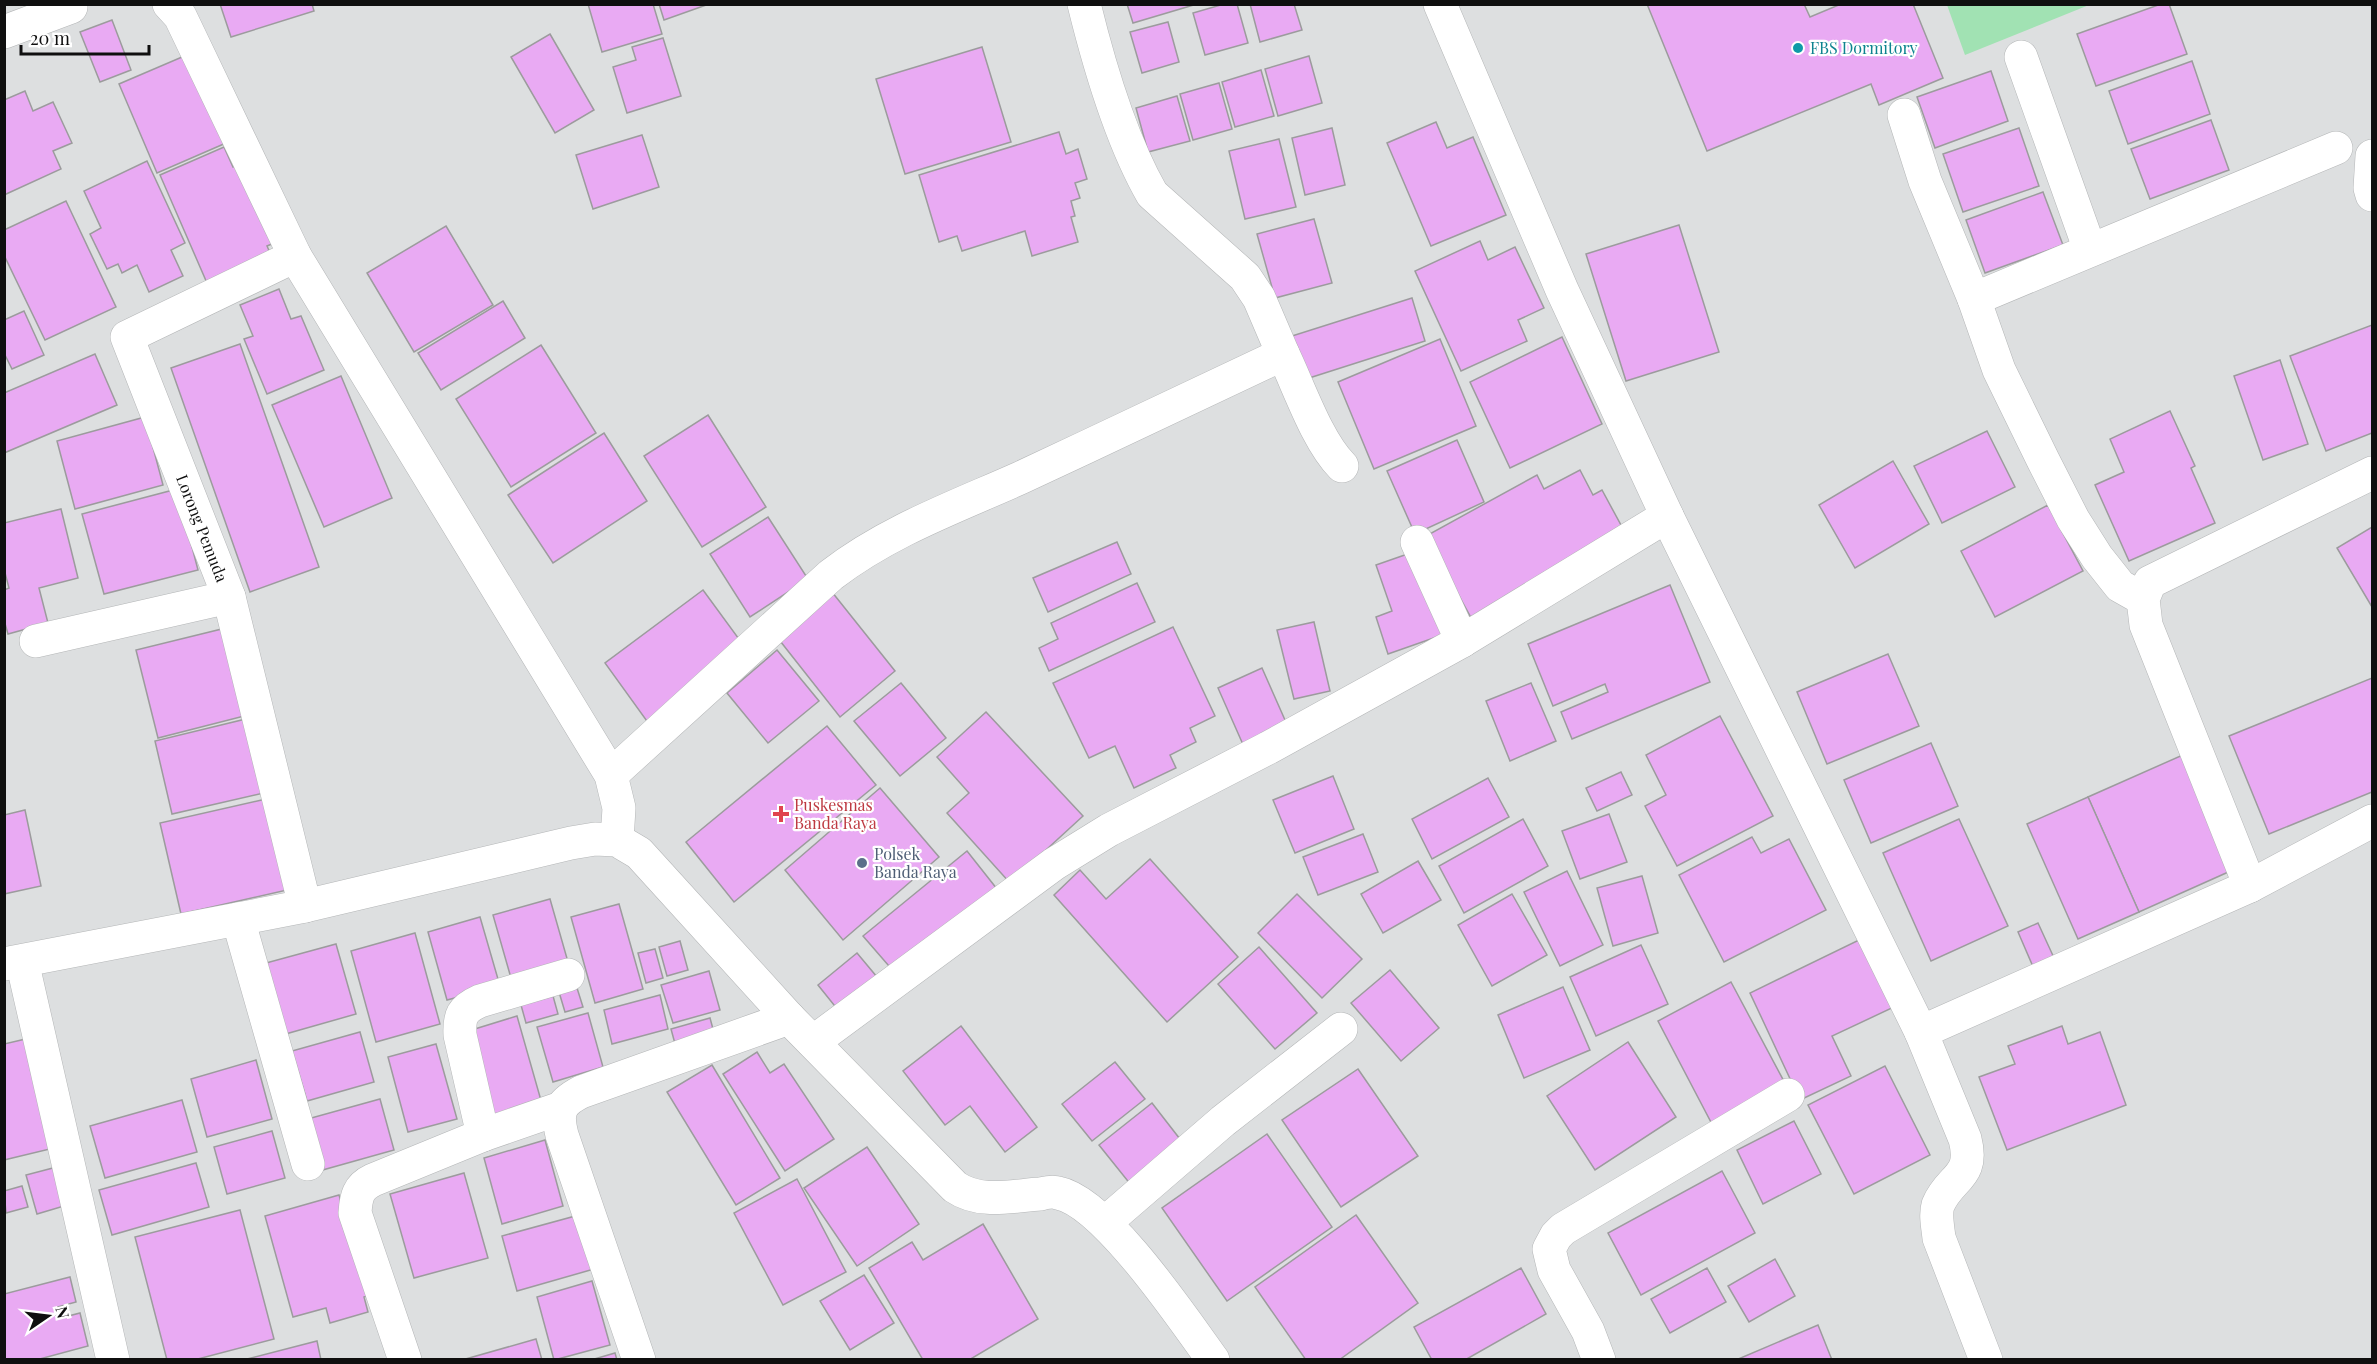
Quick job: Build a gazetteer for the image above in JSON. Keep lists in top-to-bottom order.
{
  "streets": {
    "street": ["Lorong Pemuda"]
  },
  "places": {
    "other": ["FBS Dormitory", "Polsek Banda Raya"],
    "health": ["Puskesmas Banda Raya"]
  },
  "scale_bar": "20 m",
  "north": "right"
}
